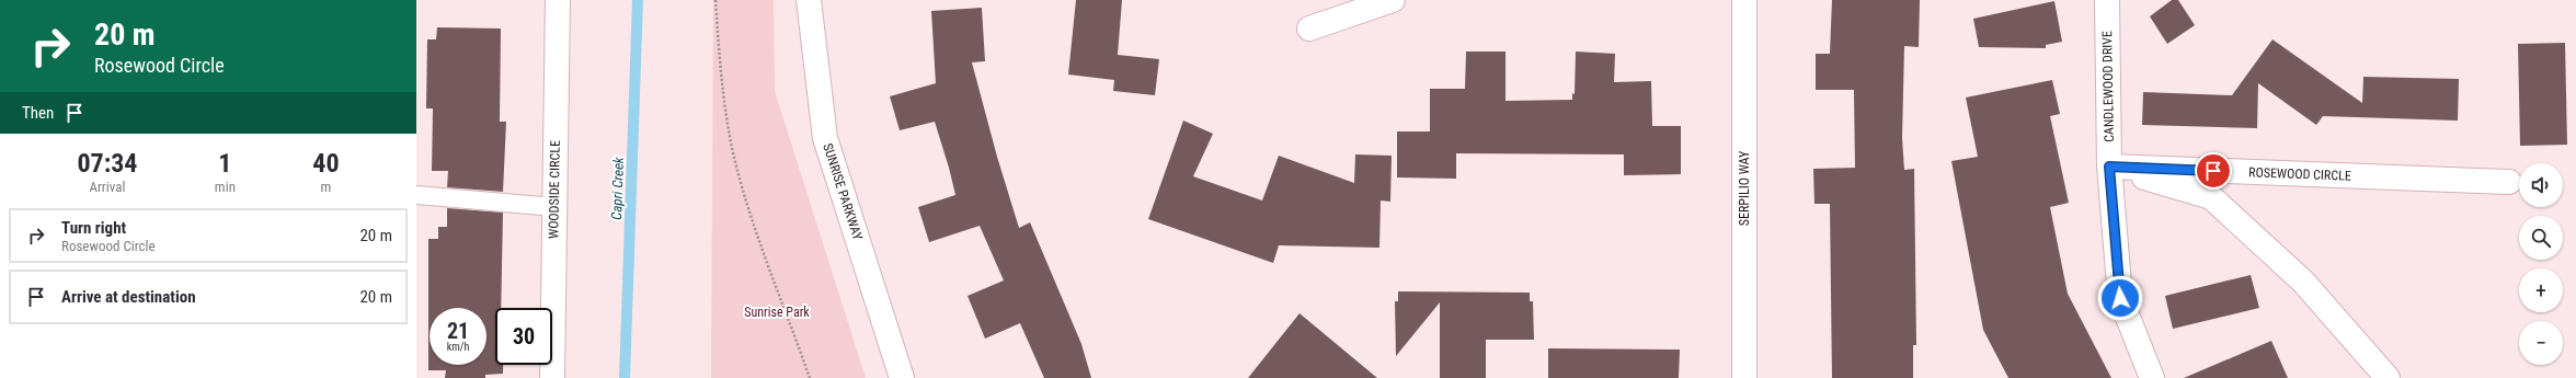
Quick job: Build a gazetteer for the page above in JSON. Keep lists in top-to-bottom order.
{
  "streets": {
    "street": [
      "CANDLEWOOD DRIVE",
      "ROSEWOOD CIRCLE",
      "SERPILIO WAY",
      "WOODSIDE CIRCLE",
      "SUNRISE PARKWAY"
    ]
  },
  "crossings": [
    ["CANDLEWOOD DRIVE", "ROSEWOOD CIRCLE"]
  ],
  "water": ["Capri Creek"],
  "parks": ["Sunrise Park"],
  "page": {
    "turn": ["20 m", "Rosewood Circle"],
    "then": "Then",
    "eta": [
      "07:34",
      "Arrival",
      "1",
      "min",
      "40",
      "m"
    ],
    "map_buttons": ["+", "−"],
    "list": [
      {
        "name": "Turn right",
        "note": "Rosewood Circle",
        "value": "20 m"
      },
      {
        "name": "Arrive at destination",
        "value": "20 m"
      }
    ],
    "speed": "21 km/h",
    "limit": "30"
  }
}
